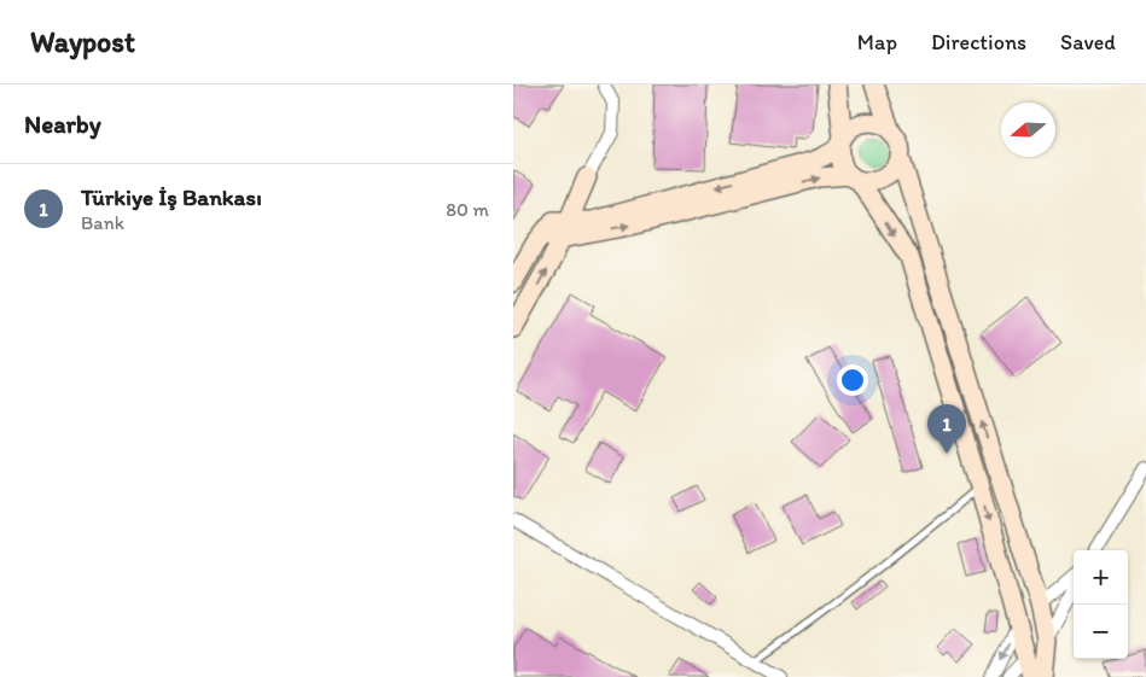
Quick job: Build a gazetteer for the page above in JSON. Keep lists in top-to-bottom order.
{
  "north": "left",
  "page": {
    "header": "Waypost",
    "nav": ["Map", "Directions", "Saved"],
    "heading": "Nearby",
    "list": [
      {
        "mark": "1",
        "name": "Türkiye İş Bankası",
        "note": "Bank",
        "value": "80 m"
      }
    ],
    "pins": "1",
    "map_buttons": ["+", "−"]
  }
}
